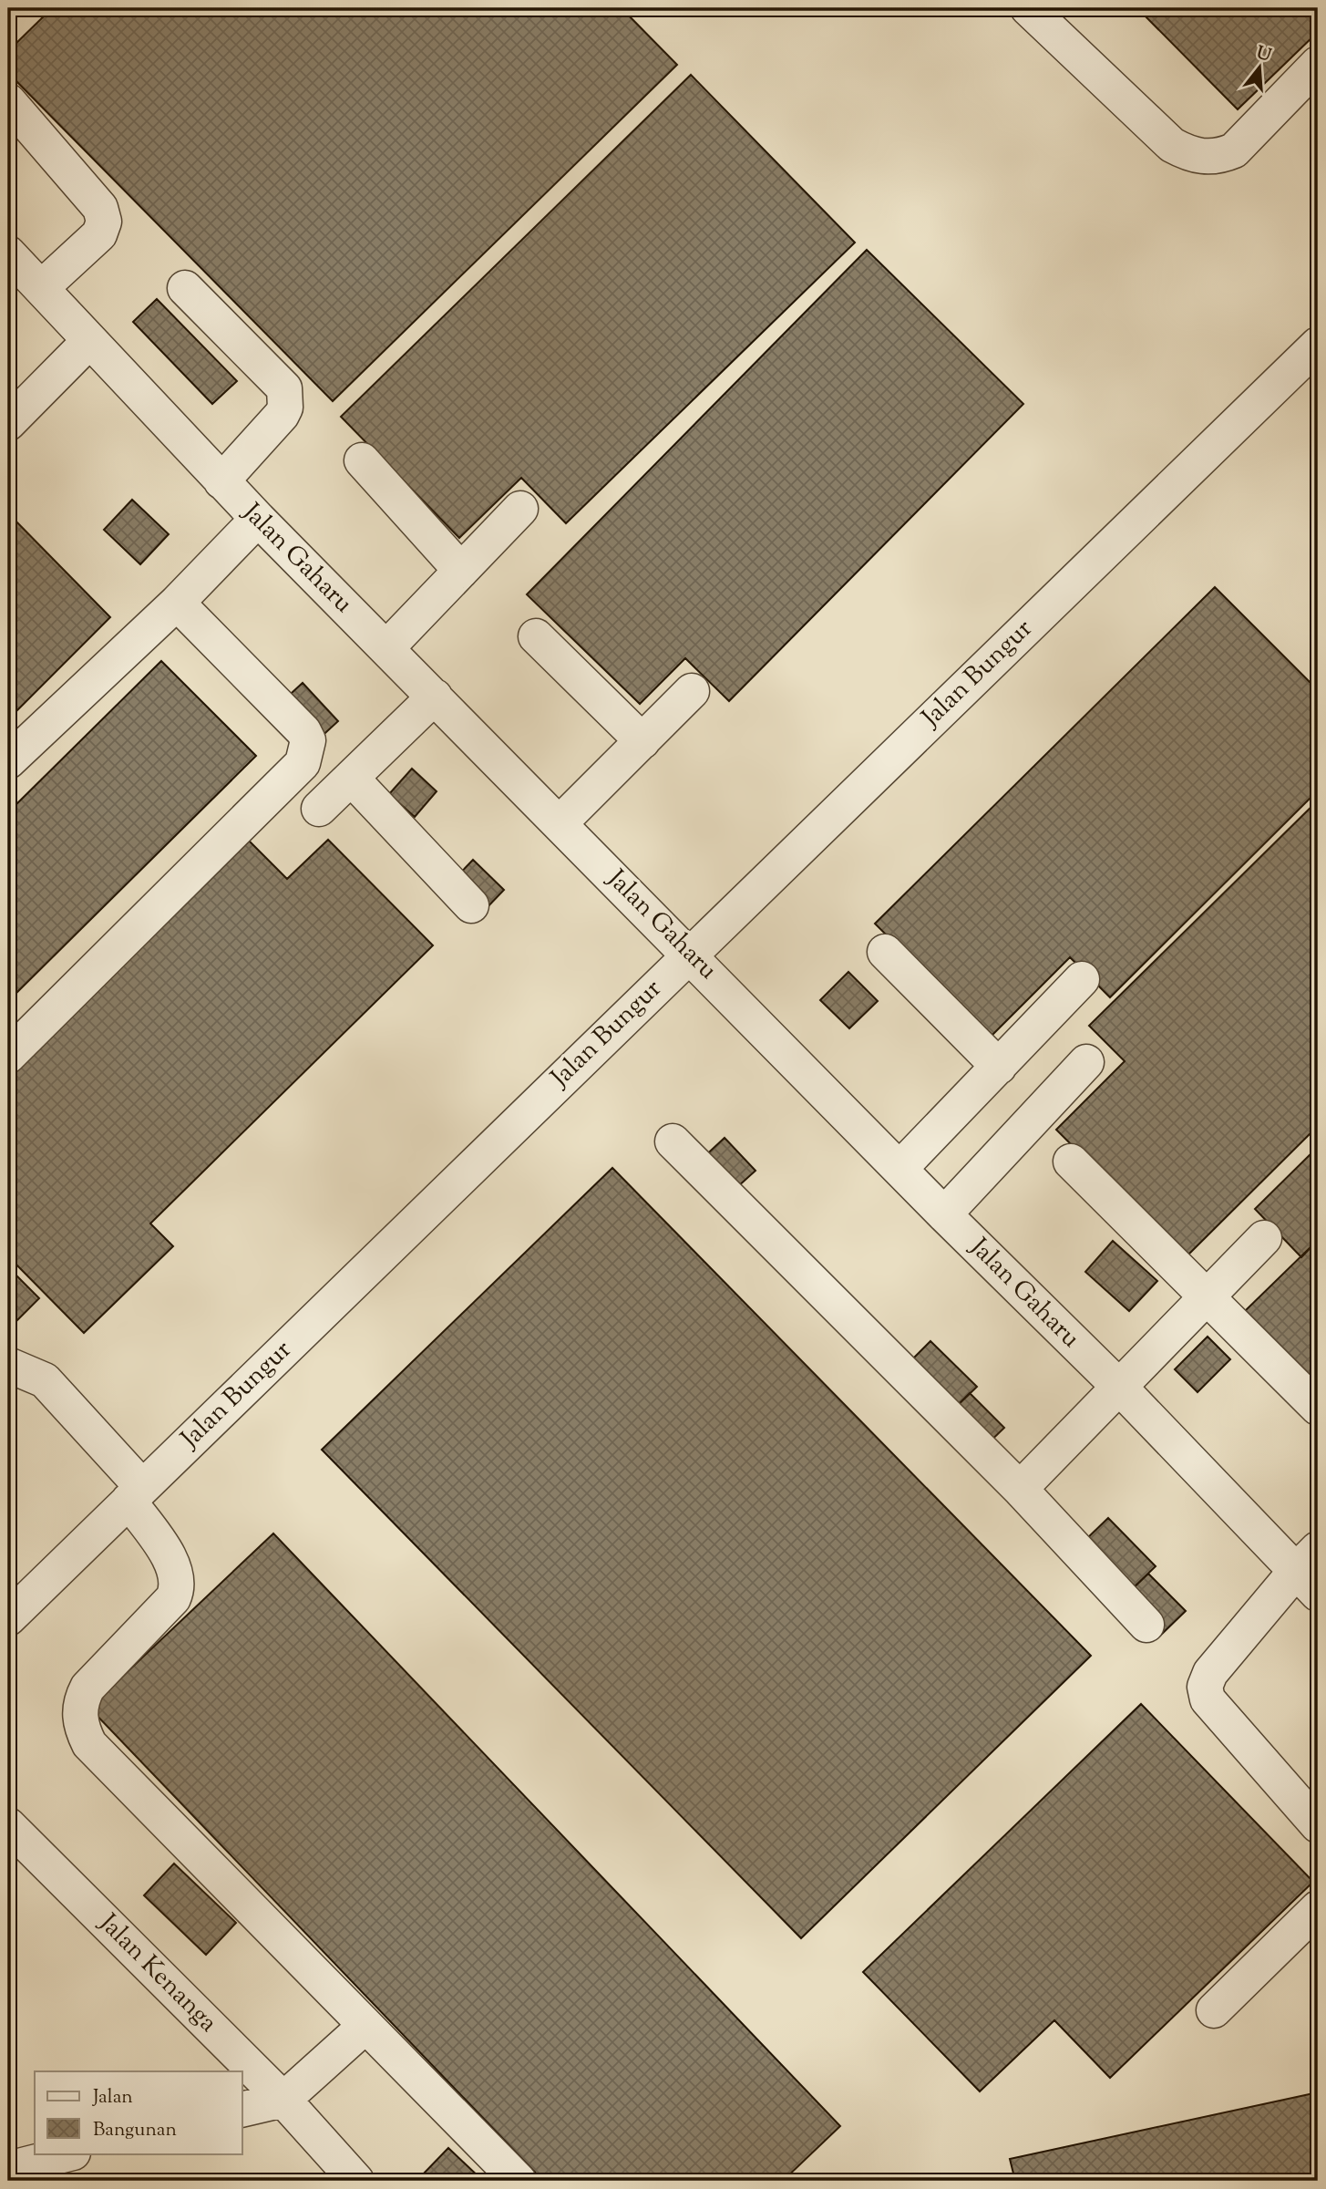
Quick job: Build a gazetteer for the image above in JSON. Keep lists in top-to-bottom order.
{
  "streets": {
    "street": ["Jalan Gaharu", "Jalan Bungur", "Jalan Kenanga"]
  },
  "crossings": [
    ["Jalan Gaharu", "Jalan Bungur"]
  ],
  "legend": ["Jalan", "Bangunan"],
  "north": "top"
}
